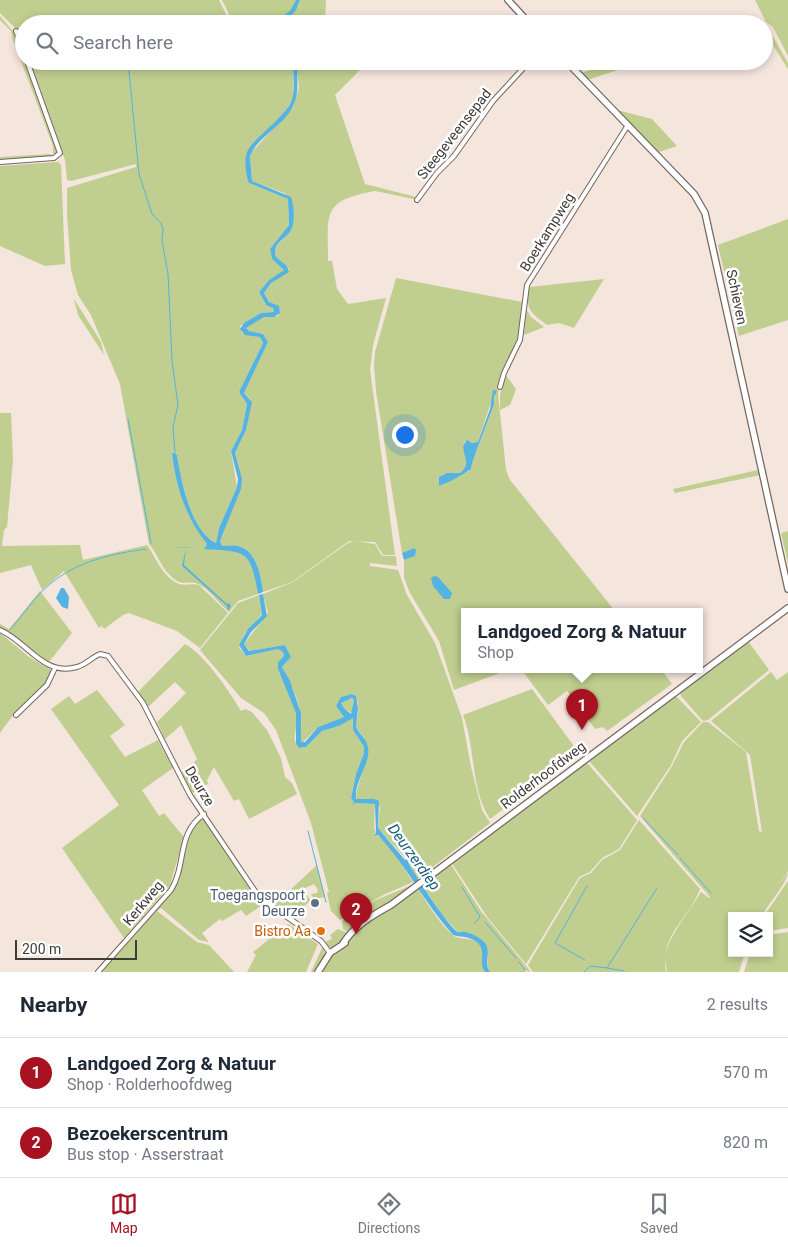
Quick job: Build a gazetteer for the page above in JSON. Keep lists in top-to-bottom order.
{
  "streets": {
    "street": [
      "Steegeveensepad",
      "Boerkampweg",
      "Schieven",
      "Rolderhoofdweg",
      "Deurze",
      "Kerkweg"
    ]
  },
  "crossings": [
    ["Boerkampweg", "Schieven"],
    ["Rolderhoofdweg", "Deurze"],
    ["Deurze", "Kerkweg"]
  ],
  "water": ["Deurzerdiep"],
  "places": ["Toegangspoort Deurze", "Bistro Aa"],
  "scale_bar": "200 m",
  "page": {
    "search": "Search here",
    "popup": ["Landgoed Zorg & Natuur", "Shop"],
    "pins": ["1", "2"],
    "scale": "200 m",
    "heading": ["Nearby", "2 results"],
    "list": [
      {
        "mark": "1",
        "name": "Landgoed Zorg & Natuur",
        "note": "Shop · Rolderhoofdweg",
        "value": "570 m"
      },
      {
        "mark": "2",
        "name": "Bezoekerscentrum",
        "note": "Bus stop · Asserstraat",
        "value": "820 m"
      }
    ],
    "nav": ["Map", "Directions", "Saved"]
  }
}
